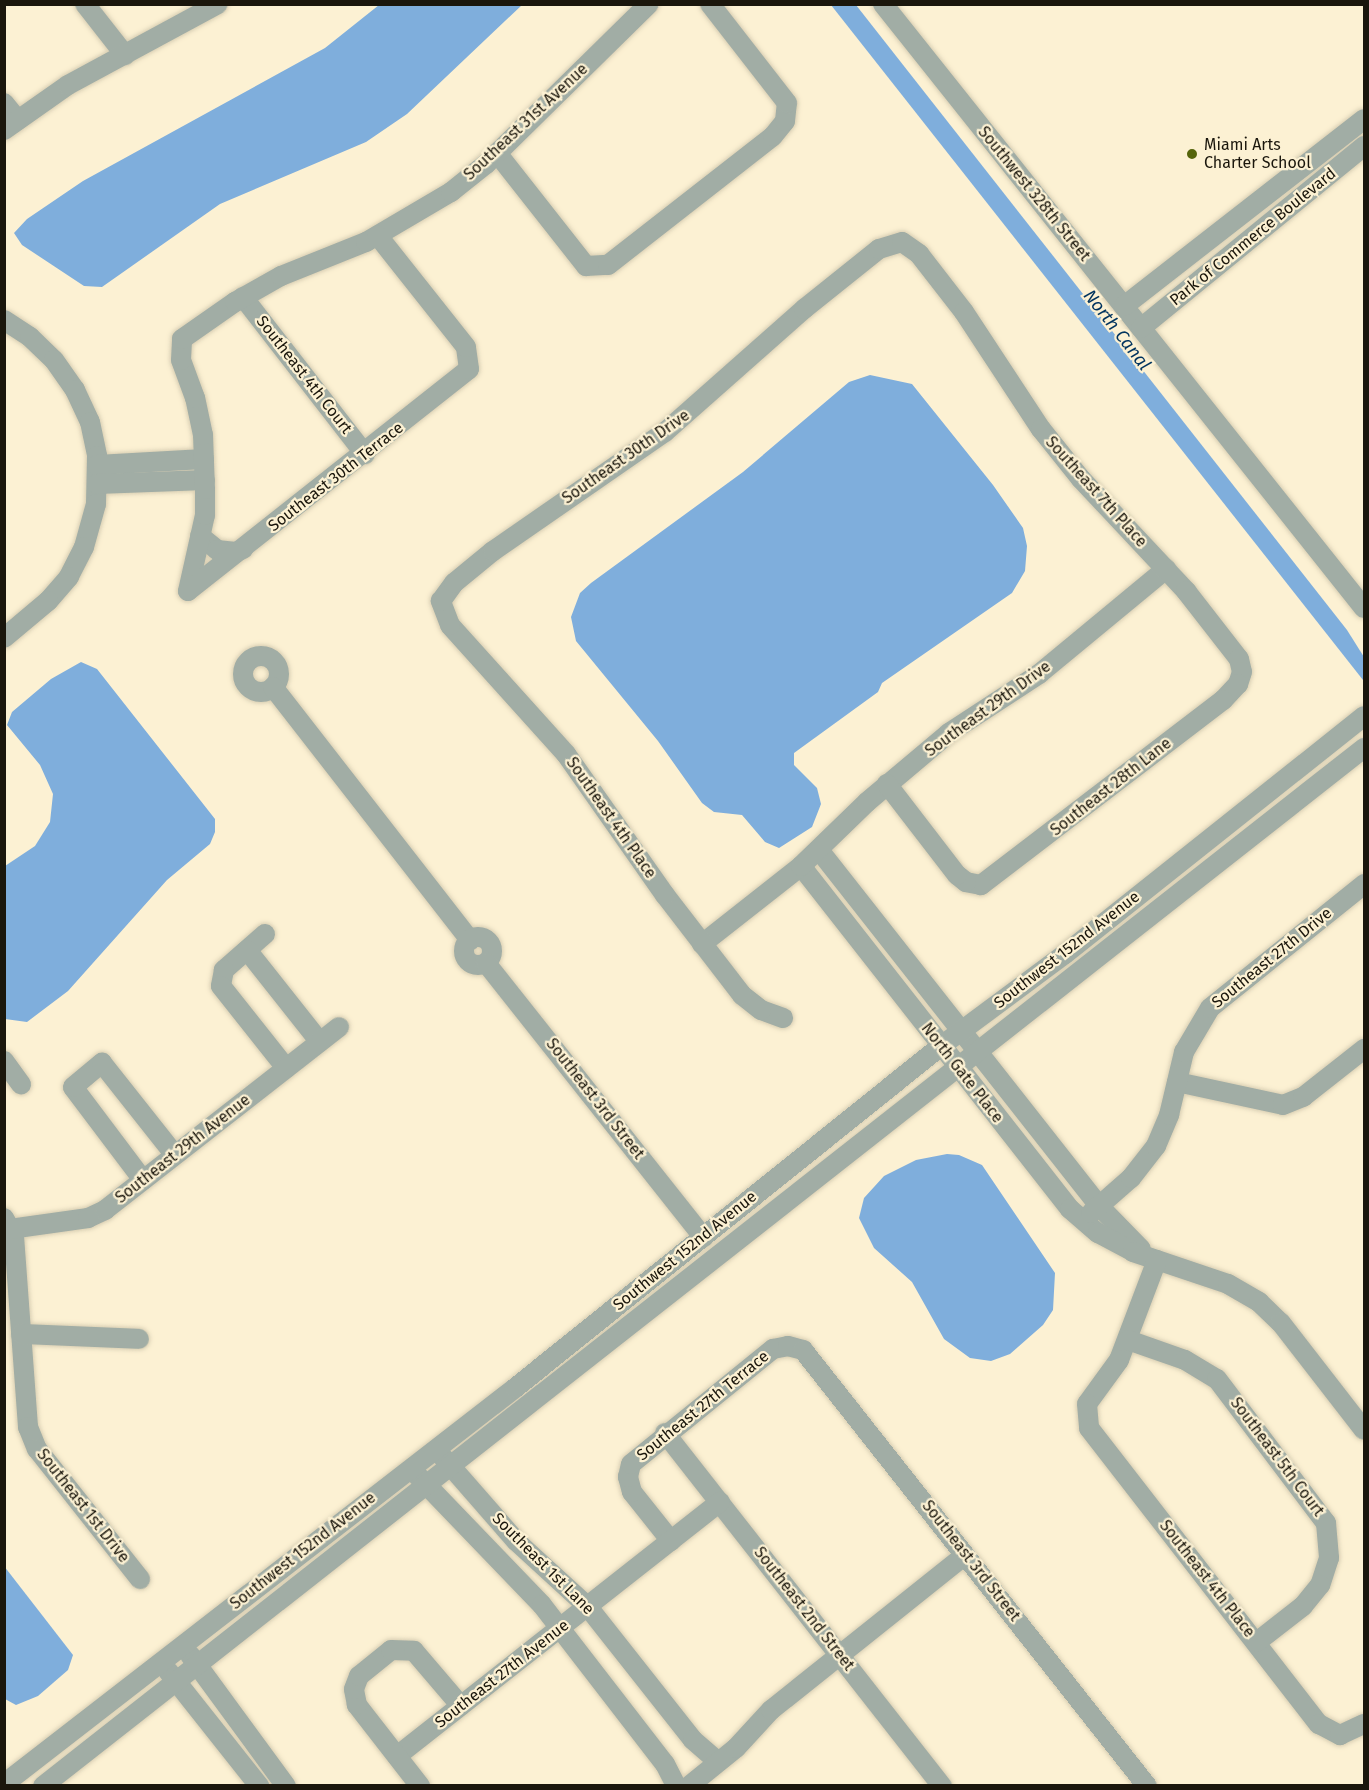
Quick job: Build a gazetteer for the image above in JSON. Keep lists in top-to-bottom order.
{
  "streets": {
    "street": [
      "Southeast 31st Avenue",
      "Southwest 328th Street",
      "Park of Commerce Boulevard",
      "Southeast 4th Court",
      "Southeast 30th Drive",
      "Southeast 30th Terrace",
      "Southeast 7th Place",
      "Southeast 29th Drive",
      "Southeast 28th Lane",
      "Southeast 4th Place",
      "Southwest 152nd Avenue",
      "Southeast 27th Drive",
      "North Gate Place",
      "Southeast 3rd Street",
      "Southeast 29th Avenue",
      "Southeast 27th Terrace",
      "Southeast 5th Court",
      "Southeast 1st Drive",
      "Southeast 1st Lane",
      "Southeast 2nd Street",
      "Southeast 27th Avenue"
    ]
  },
  "crossings": [
    ["Southeast 31st Avenue", "Southeast 4th Court"],
    ["Southeast 31st Avenue", "Southeast 30th Terrace"],
    ["Southwest 328th Street", "Park of Commerce Boulevard"],
    ["Southeast 4th Court", "Southeast 30th Terrace"],
    ["Southeast 30th Drive", "Southeast 7th Place"],
    ["Southeast 30th Drive", "Southeast 4th Place"],
    ["Southeast 7th Place", "Southeast 29th Drive"],
    ["Southeast 7th Place", "Southeast 28th Lane"],
    ["Southeast 29th Drive", "Southeast 28th Lane"],
    ["Southeast 29th Drive", "Southeast 4th Place"],
    ["Southeast 29th Drive", "North Gate Place"],
    ["Southeast 4th Place", "Southeast 5th Court"],
    ["Southwest 152nd Avenue", "North Gate Place"],
    ["Southwest 152nd Avenue", "Southeast 3rd Street"],
    ["Southwest 152nd Avenue", "Southeast 1st Lane"],
    ["Southeast 27th Drive", "North Gate Place"],
    ["Southeast 3rd Street", "Southeast 27th Terrace"],
    ["Southeast 29th Avenue", "Southeast 1st Drive"],
    ["Southeast 27th Terrace", "Southeast 2nd Street"],
    ["Southeast 27th Terrace", "Southeast 27th Avenue"],
    ["Southeast 1st Lane", "Southeast 27th Avenue"],
    ["Southeast 2nd Street", "Southeast 27th Avenue"]
  ],
  "water": ["North Canal"],
  "places": ["Miami Arts Charter School"]
}
